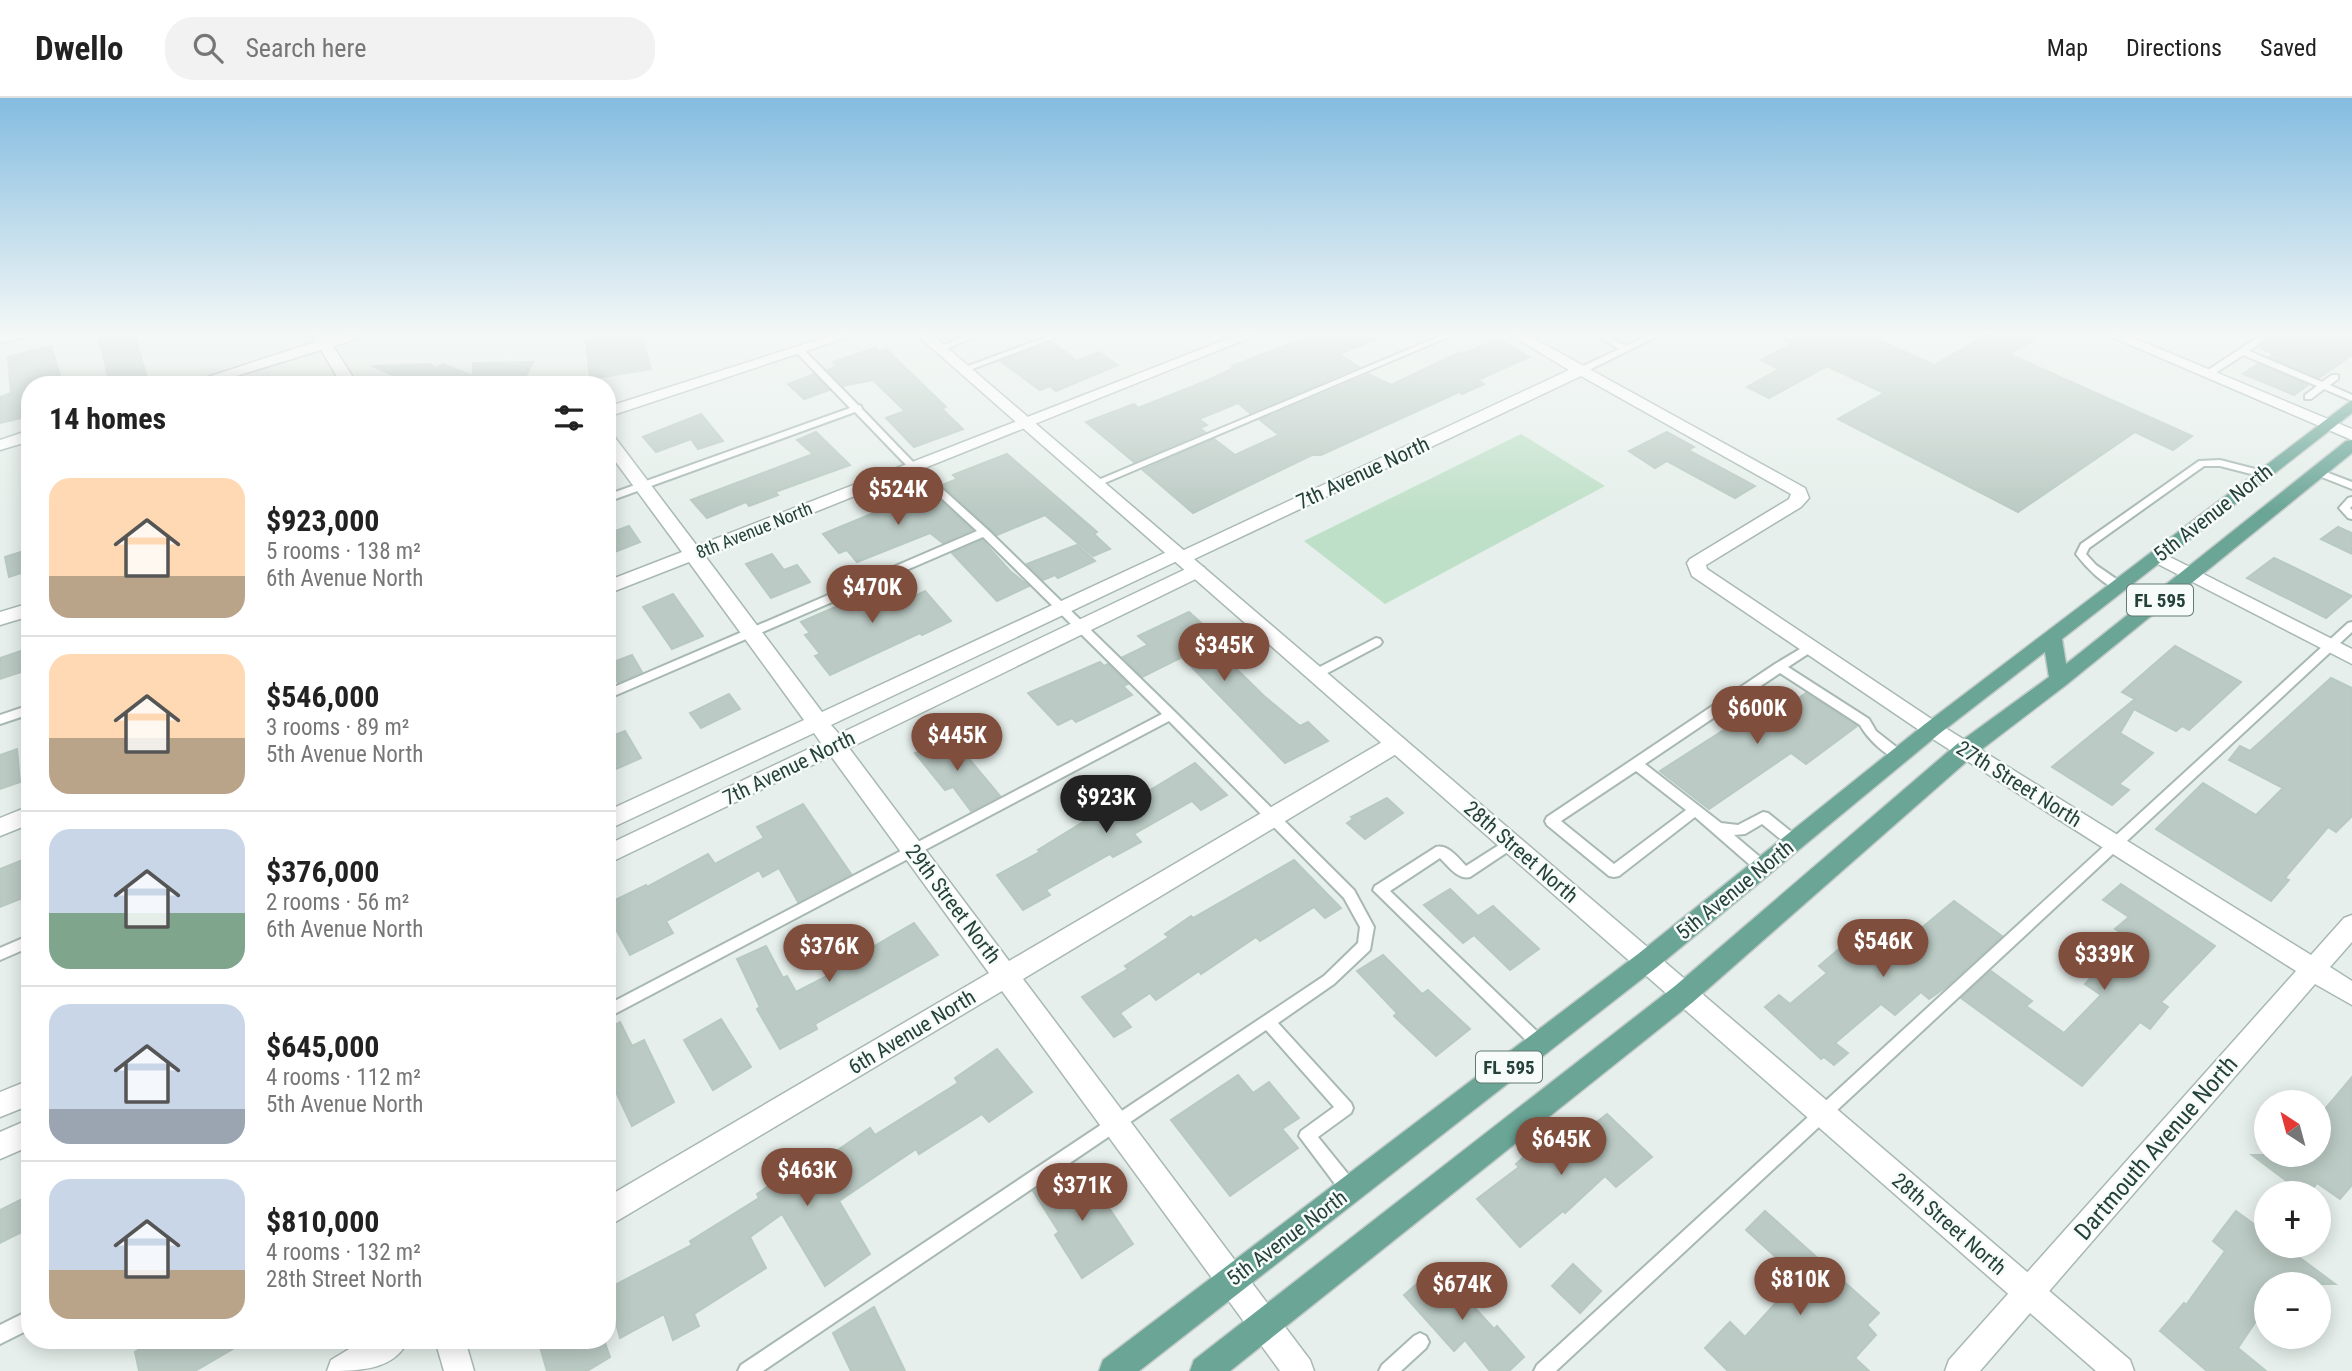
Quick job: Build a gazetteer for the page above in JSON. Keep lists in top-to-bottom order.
{
  "streets": {
    "main road": ["5th Avenue North", "FL 595"],
    "street": [
      "7th Avenue North",
      "8th Avenue North",
      "27th Street North",
      "28th Street North",
      "29th Street North",
      "6th Avenue North",
      "Dartmouth Avenue North"
    ]
  },
  "crossings": [
    ["7th Avenue North", "28th Street North"],
    ["7th Avenue North", "29th Street North"],
    ["5th Avenue North", "27th Street North"],
    ["5th Avenue North", "28th Street North"],
    ["5th Avenue North", "29th Street North"],
    ["8th Avenue North", "28th Street North"],
    ["8th Avenue North", "29th Street North"],
    ["27th Street North", "Dartmouth Avenue North"],
    ["28th Street North", "6th Avenue North"],
    ["28th Street North", "Dartmouth Avenue North"],
    ["29th Street North", "6th Avenue North"]
  ],
  "north": "top left",
  "page": {
    "header": "Dwello",
    "search": "Search here",
    "nav": ["Map", "Directions", "Saved"],
    "heading": "14 homes",
    "list": [
      {
        "name": "$923,000",
        "note": "5 rooms · 138 m² · 6th Avenue North"
      },
      {
        "name": "$546,000",
        "note": "3 rooms · 89 m² · 5th Avenue North"
      },
      {
        "name": "$376,000",
        "note": "2 rooms · 56 m² · 6th Avenue North"
      },
      {
        "name": "$645,000",
        "note": "4 rooms · 112 m² · 5th Avenue North"
      },
      {
        "name": "$810,000",
        "note": "4 rooms · 132 m² · 28th Street North"
      }
    ],
    "price": [
      "$524K",
      "$470K",
      "$345K",
      "$600K",
      "$445K",
      "$923K",
      "$546K",
      "$376K",
      "$339K",
      "$645K",
      "$463K",
      "$371K",
      "$810K",
      "$674K"
    ],
    "map_buttons": ["+", "−"]
  }
}
